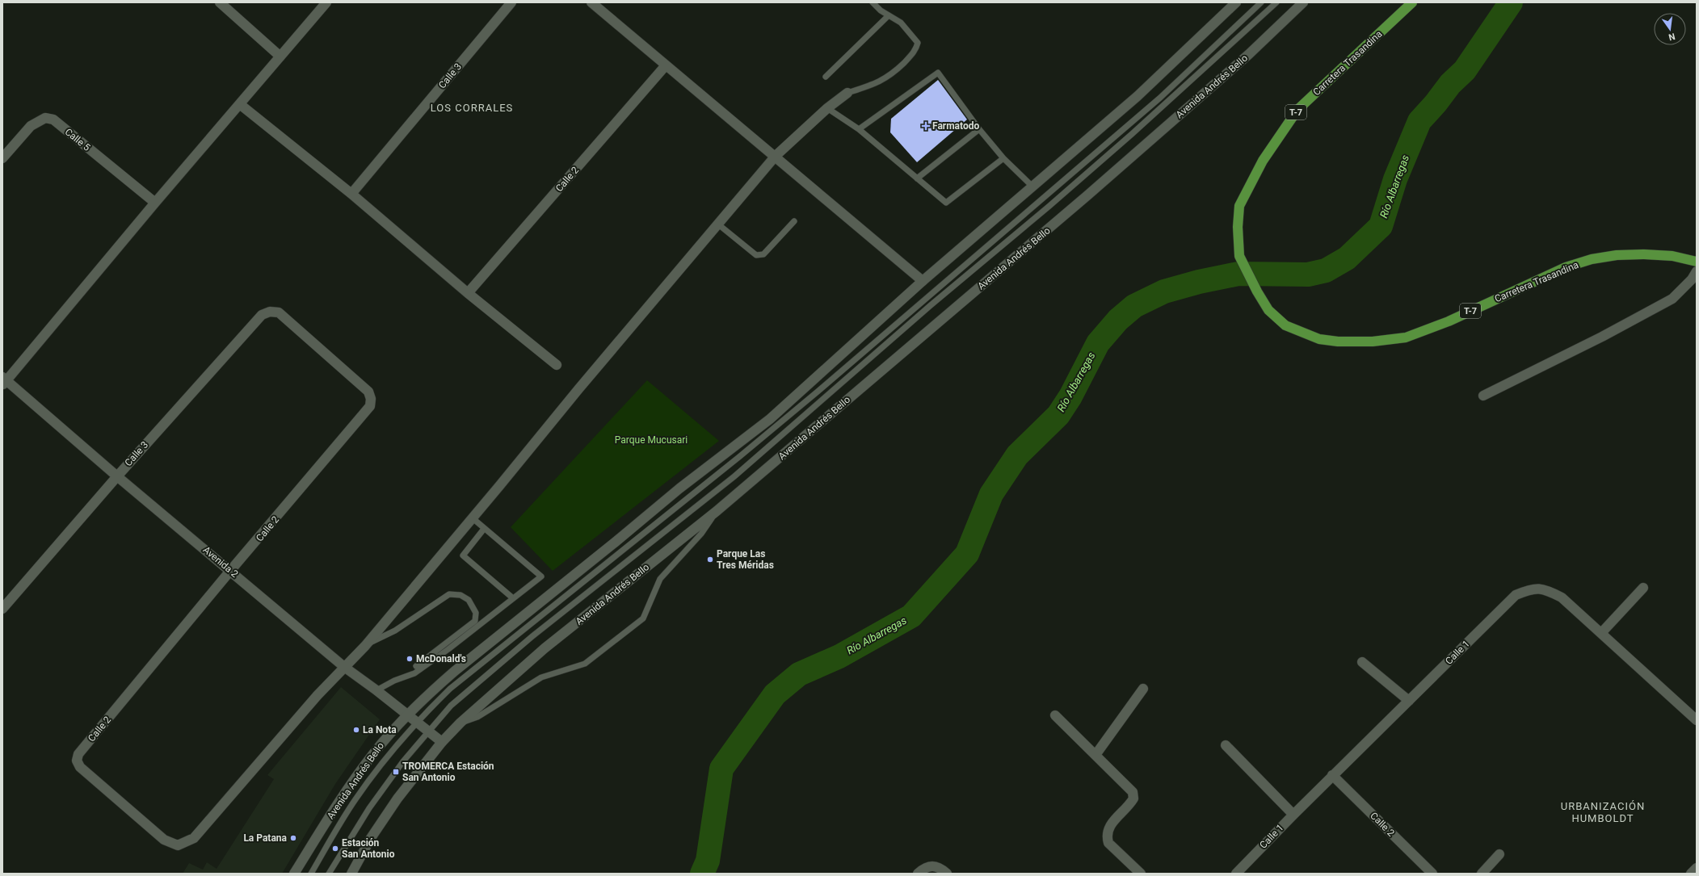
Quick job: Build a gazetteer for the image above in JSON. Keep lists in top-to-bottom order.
{
  "streets": {
    "highway": ["Carretera Trasandina", "T-7"],
    "street": [
      "Calle 3",
      "Avenida Andrés Bello",
      "Calle 5",
      "Calle 2",
      "Avenida 2",
      "Calle 1"
    ]
  },
  "crossings": [
    ["Calle 3", "Calle 2"],
    ["Calle 3", "Avenida 2"],
    ["Avenida Andrés Bello", "Avenida 2"],
    ["Calle 2", "Avenida 2"],
    ["Calle 2", "Calle 1"]
  ],
  "districts": ["LOS CORRALES", "URBANIZACIÓN HUMBOLDT"],
  "water": ["Río Albarregas"],
  "parks": ["Parque Mucusari"],
  "places": {
    "health": ["Farmatodo"],
    "other": [
      "Parque Las Tres Méridas",
      "McDonald's",
      "La Nota",
      "La Patana",
      "Estación San Antonio"
    ],
    "transit": ["TROMERCA Estación San Antonio"]
  },
  "north": "bottom"
}
